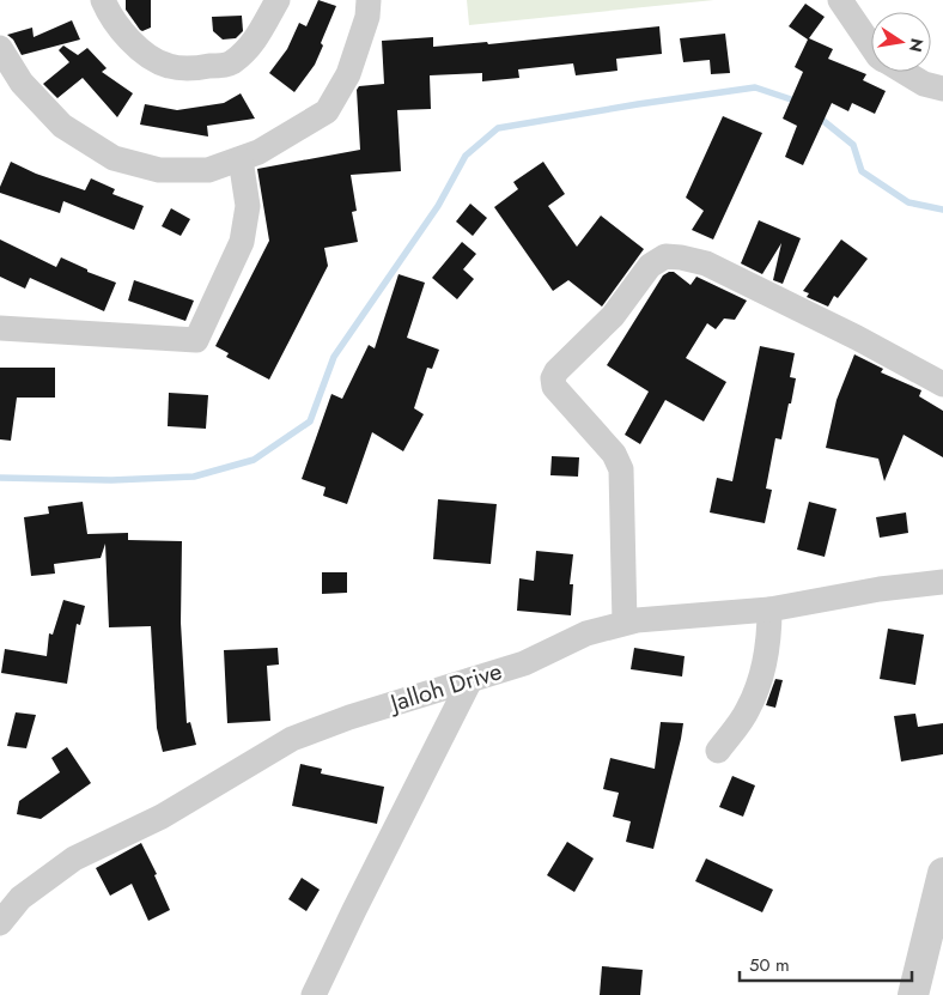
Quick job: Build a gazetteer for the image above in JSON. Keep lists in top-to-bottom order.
{
  "streets": {
    "street": ["Jalloh Drive"]
  },
  "scale_bar": "50 m",
  "north": "right"
}
